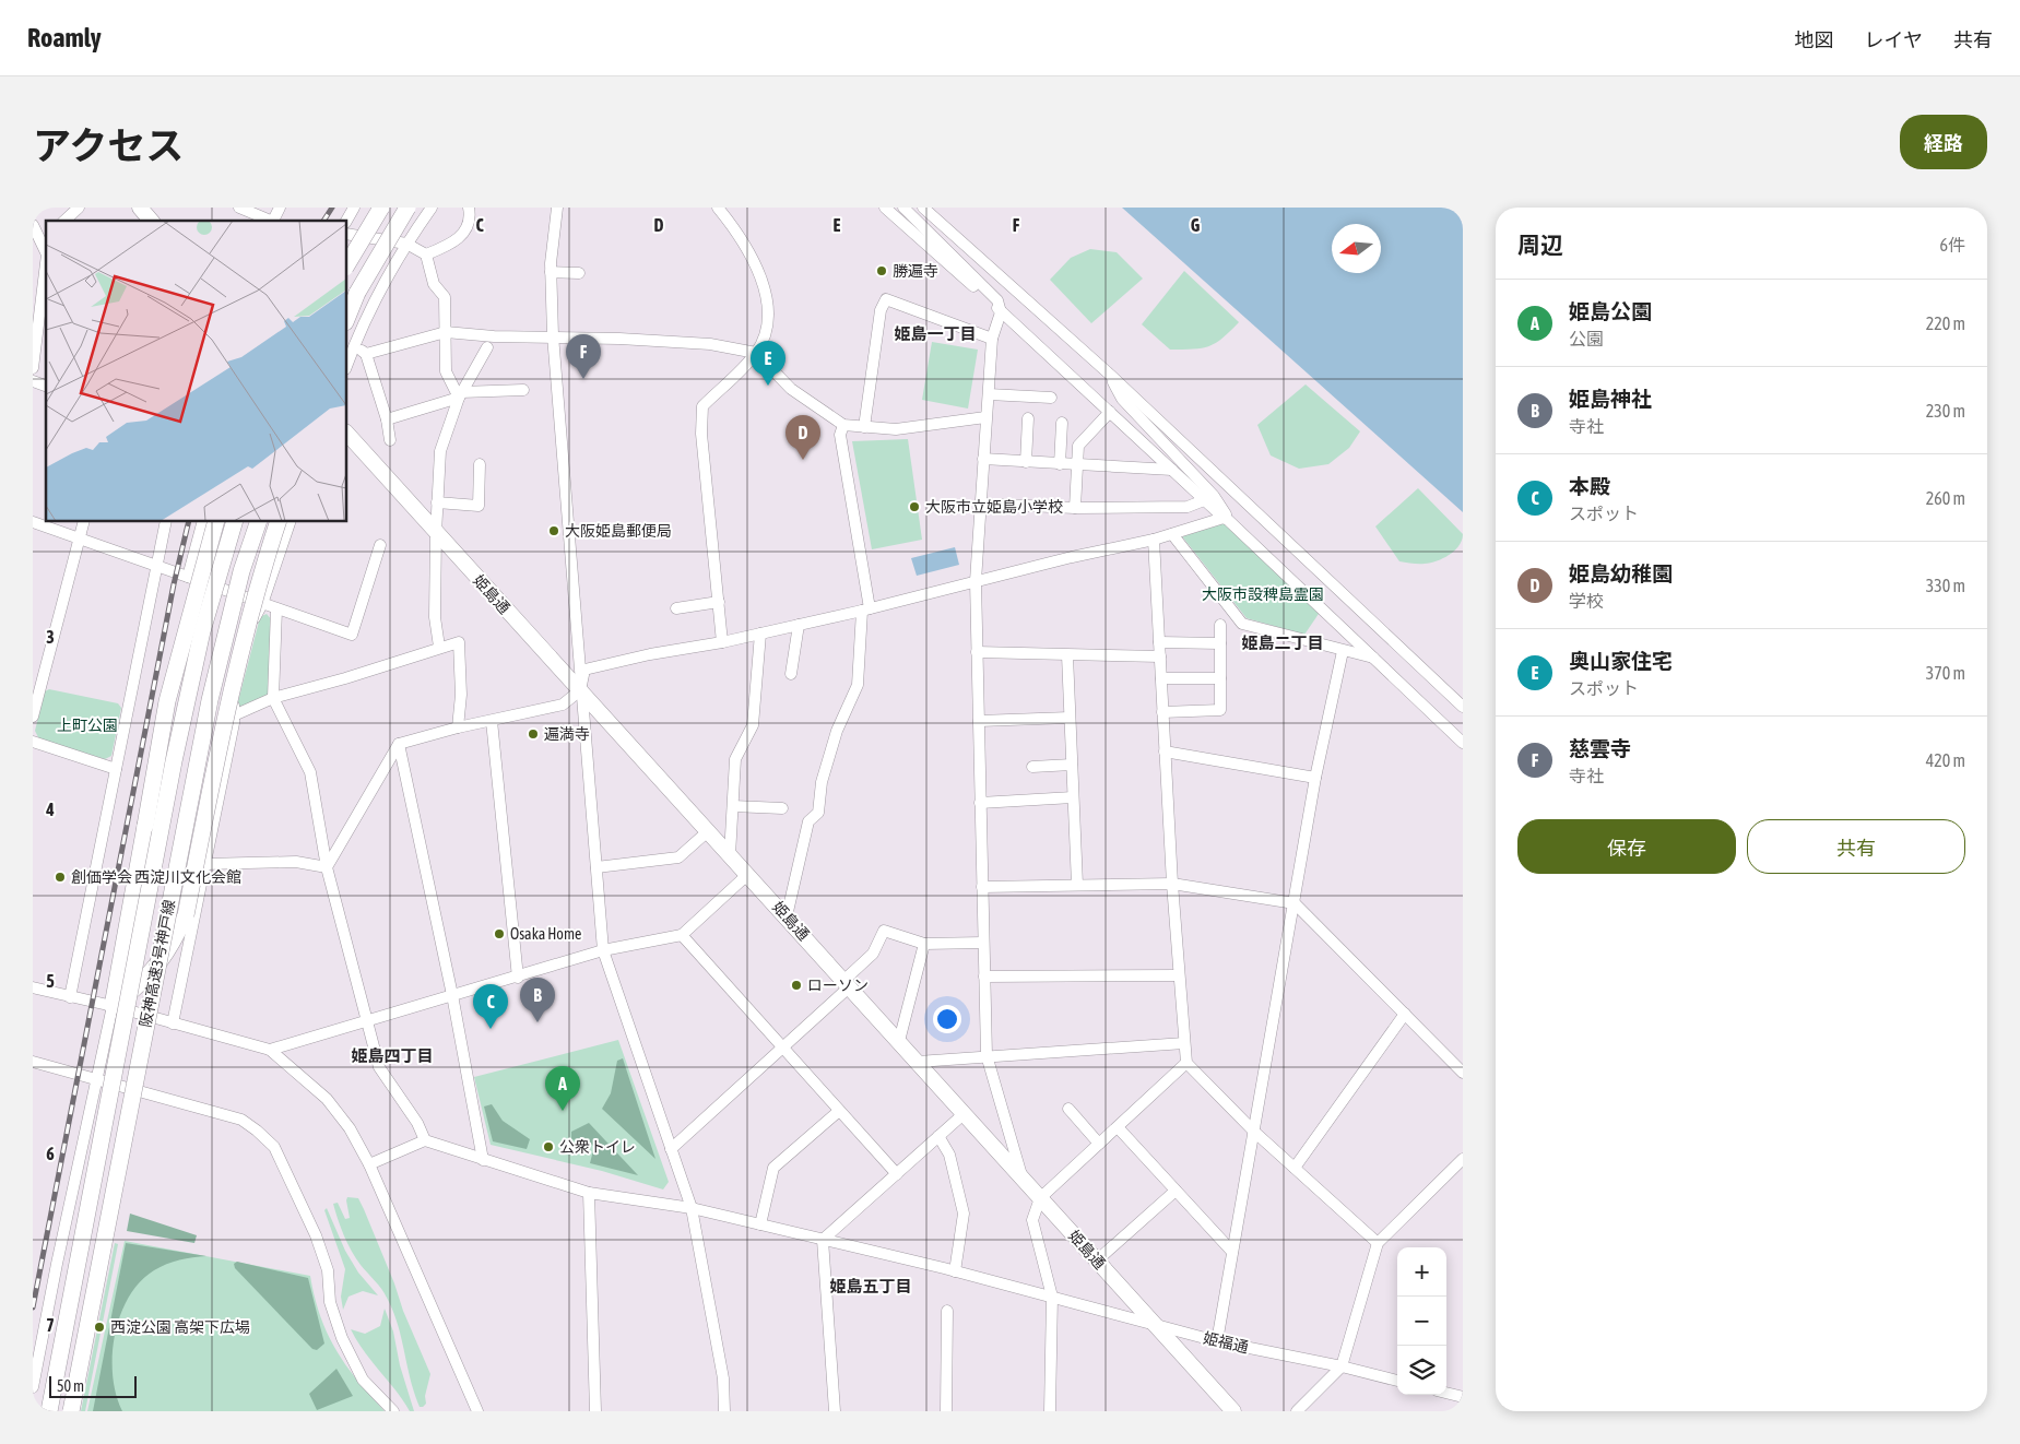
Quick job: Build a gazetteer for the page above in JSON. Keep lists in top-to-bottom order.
{
  "streets": {
    "highway": ["阪神高速3号神戸線"],
    "main road": ["姫島通"],
    "street": ["姫福通"]
  },
  "crossings": [
    ["姫島通", "姫福通"]
  ],
  "districts": [
    "姫島一丁目",
    "姫島二丁目",
    "姫島四丁目",
    "姫島五丁目"
  ],
  "parks": ["大阪市設稗島霊園", "上町公園"],
  "places": [
    "勝遍寺",
    "大阪市立姫島小学校",
    "大阪姫島郵便局",
    "遍満寺",
    "創価学会 西淀川文化会館",
    "Osaka Home",
    "ローソン",
    "公衆トイレ",
    "西淀公園 高架下広場"
  ],
  "scale_bar": "50 m",
  "north": "left",
  "page": {
    "header": "Roamly",
    "nav": ["地図", "レイヤ", "共有"],
    "title": "アクセス",
    "buttons": [
      "経路",
      ["保存", "共有"]
    ],
    "heading": ["周辺", "6件"],
    "list": [
      {
        "mark": "A",
        "name": "姫島公園",
        "note": "公園",
        "value": "220 m"
      },
      {
        "mark": "B",
        "name": "姫島神社",
        "note": "寺社",
        "value": "230 m"
      },
      {
        "mark": "C",
        "name": "本殿",
        "note": "スポット",
        "value": "260 m"
      },
      {
        "mark": "D",
        "name": "姫島幼稚園",
        "note": "学校",
        "value": "330 m"
      },
      {
        "mark": "E",
        "name": "奥山家住宅",
        "note": "スポット",
        "value": "370 m"
      },
      {
        "mark": "F",
        "name": "慈雲寺",
        "note": "寺社",
        "value": "420 m"
      }
    ],
    "pins": [
      "F",
      "E",
      "D",
      "B",
      "C",
      "A"
    ],
    "map_buttons": ["+", "−"],
    "scale": "50 m"
  },
  "grid": {
    "columns": [
      "C",
      "D",
      "E",
      "F",
      "G"
    ],
    "rows": [
      "3",
      "4",
      "5",
      "6",
      "7"
    ]
  }
}
